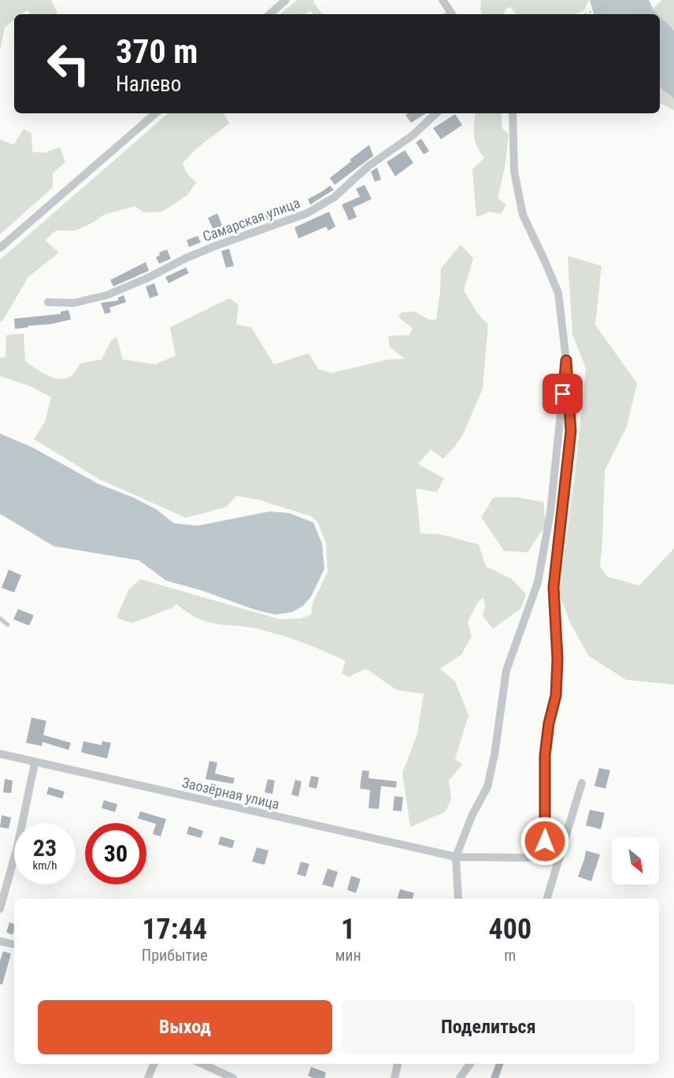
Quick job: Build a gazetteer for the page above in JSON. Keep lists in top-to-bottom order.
{
  "streets": {
    "street": ["Самарская улица", "Заозёрная улица"]
  },
  "north": "bottom right",
  "page": {
    "turn": ["370 m", "Налево"],
    "speed": "23 km/h",
    "limit": "30",
    "eta": [
      "17:44",
      "Прибытие",
      "1",
      "мин",
      "400",
      "m"
    ],
    "buttons": ["Выход", "Поделиться"]
  }
}
